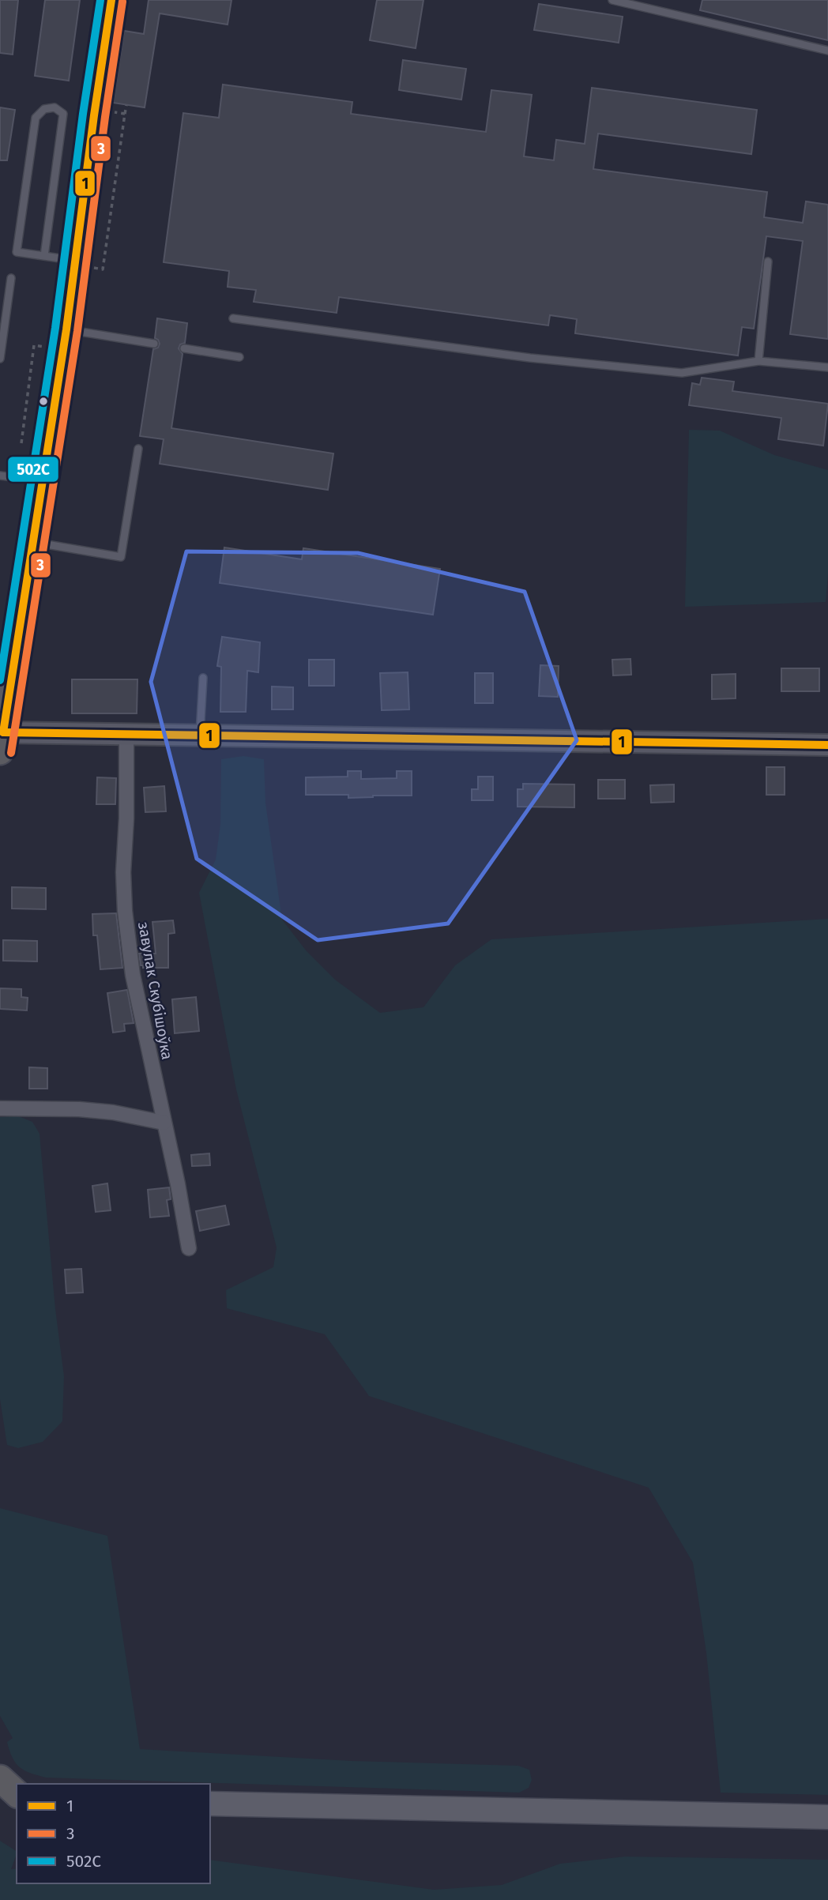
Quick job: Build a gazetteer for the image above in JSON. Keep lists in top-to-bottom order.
{
  "streets": {
    "street": ["завулак Скубішоўка"]
  },
  "lines": ["transit line 1", "transit line 502С", "transit line 3"],
  "legend": ["1", "3", "502С"]
}
